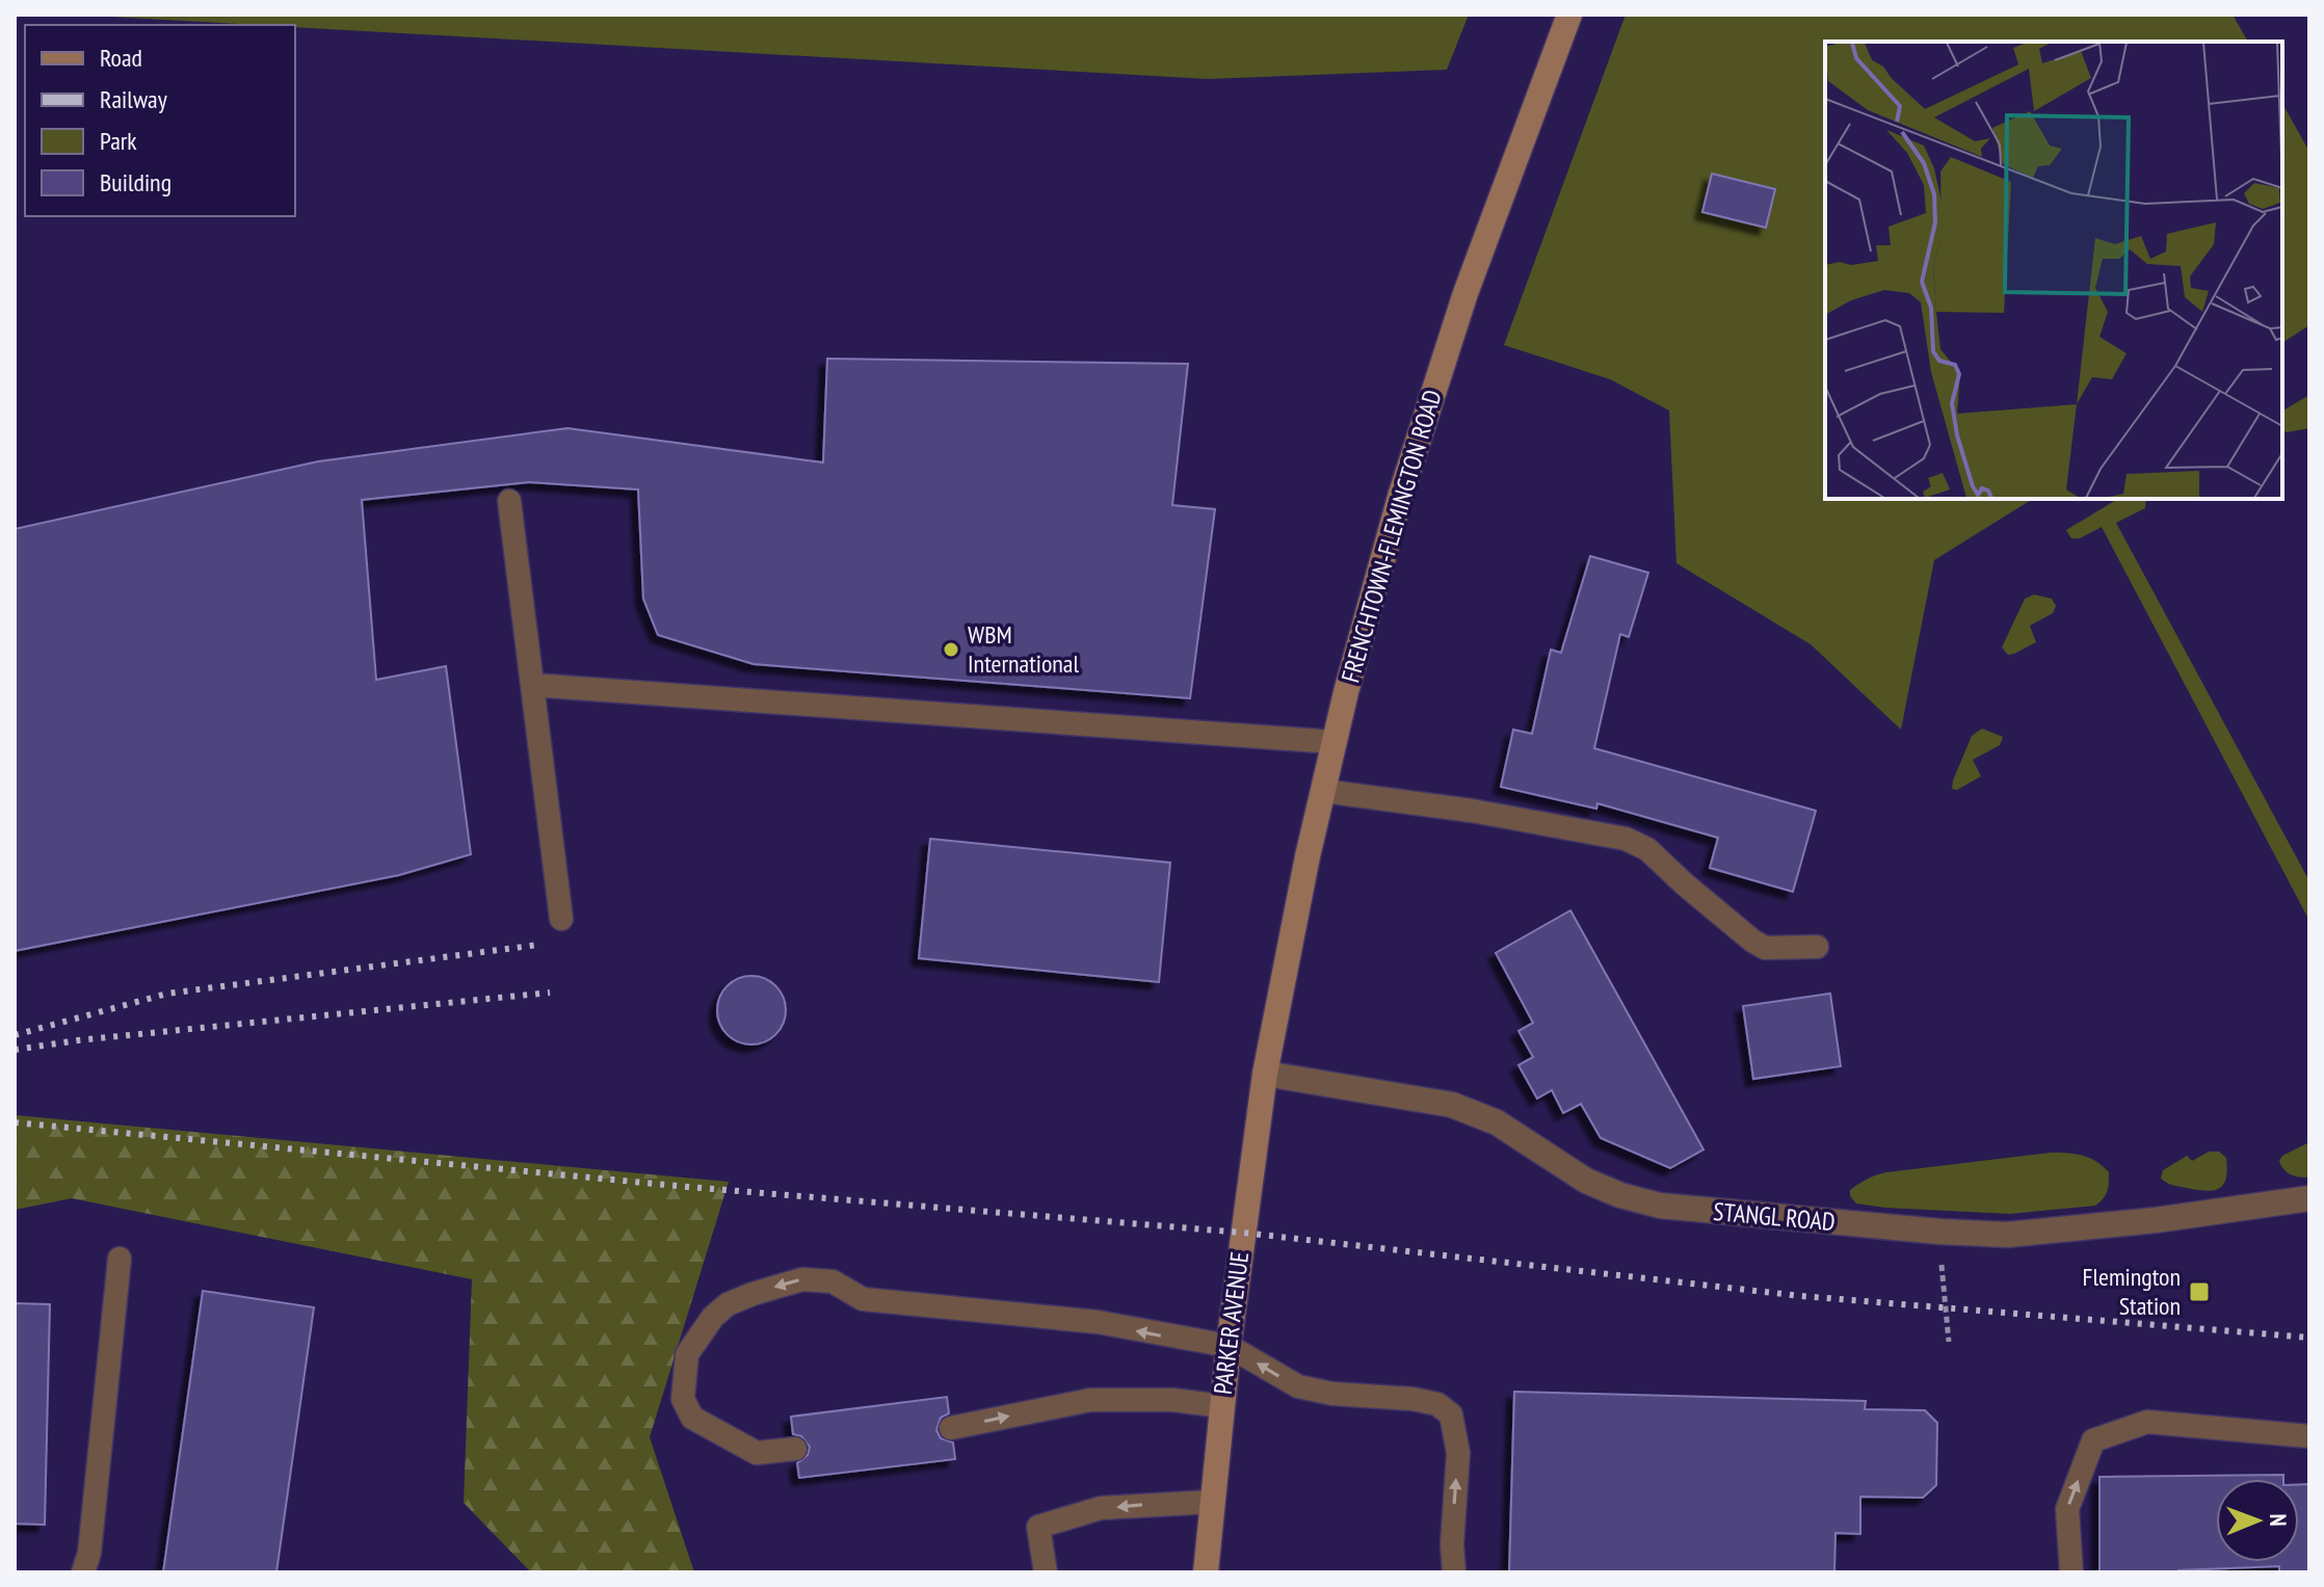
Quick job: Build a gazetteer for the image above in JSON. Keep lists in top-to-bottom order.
{
  "streets": {
    "main road": ["FRENCHTOWN-FLEMINGTON ROAD", "PARKER AVENUE"],
    "street": ["STANGL ROAD"]
  },
  "crossings": [
    ["FRENCHTOWN-FLEMINGTON ROAD", "STANGL ROAD"],
    ["FRENCHTOWN-FLEMINGTON ROAD", "PARKER AVENUE"],
    ["STANGL ROAD", "PARKER AVENUE"]
  ],
  "places": {
    "other": ["WBM International"],
    "transit": ["Flemington Station"]
  },
  "legend": [
    "Road",
    "Railway",
    "Park",
    "Building"
  ],
  "north": "right"
}
